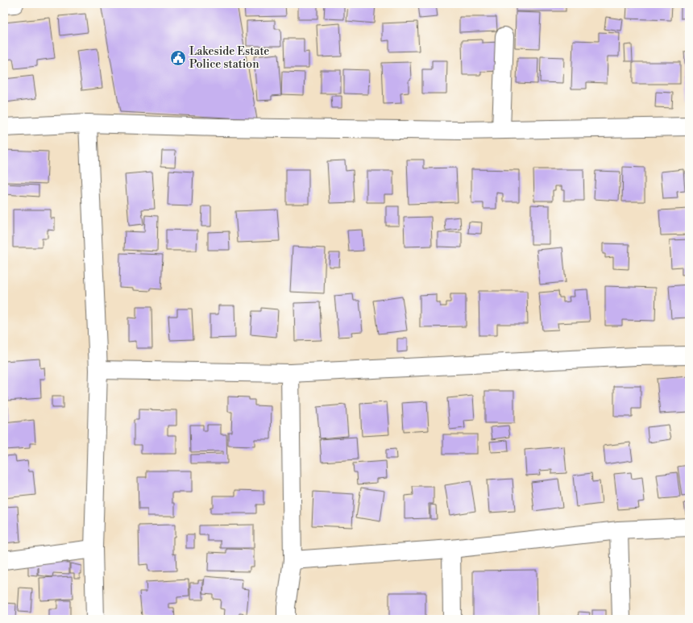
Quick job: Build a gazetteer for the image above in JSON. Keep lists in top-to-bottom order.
{
  "places": {
    "public building": ["Lakeside Estate Police station"]
  }
}
